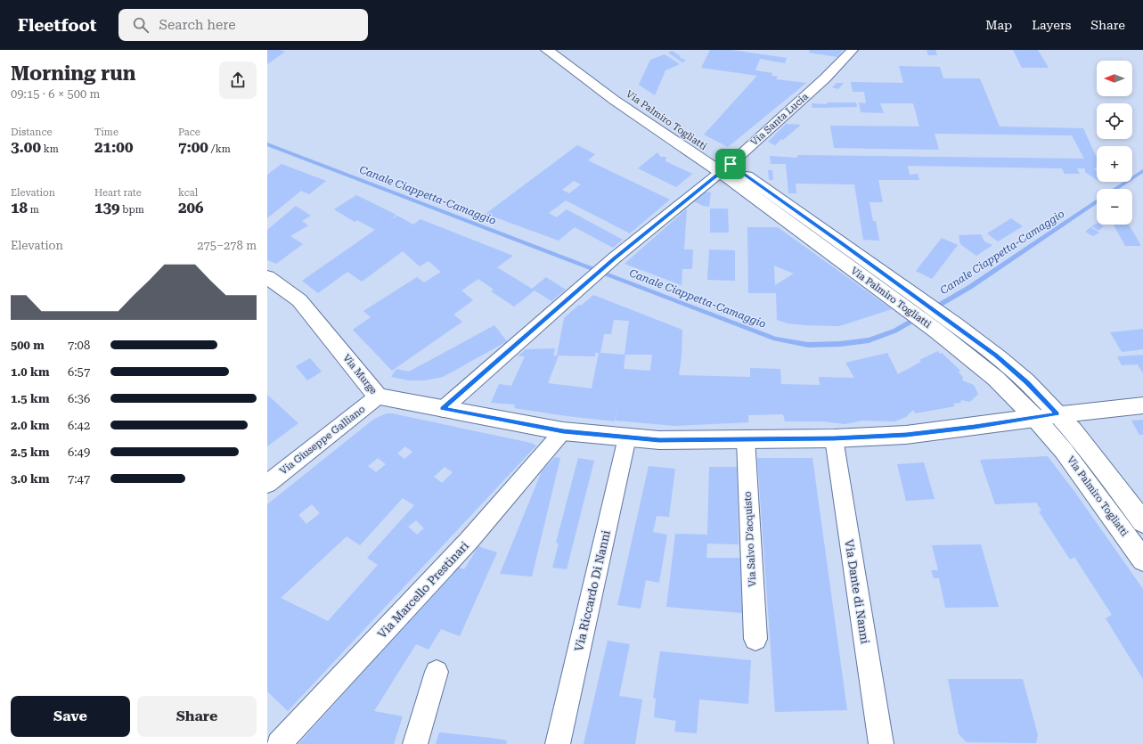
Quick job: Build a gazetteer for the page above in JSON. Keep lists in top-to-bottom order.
{
  "streets": {
    "main road": ["Via Palmiro Togliatti", "Via Murge"],
    "street": [
      "Via Santa Lucia",
      "Via Giuseppe Galliano",
      "Via Salvo D'acquisto",
      "Via Marcello Prestinari",
      "Via Riccardo Di Nanni",
      "Via Dante di Nanni"
    ]
  },
  "crossings": [
    ["Via Santa Lucia", "Via Palmiro Togliatti"],
    ["Via Santa Lucia", "Via Murge"],
    ["Via Palmiro Togliatti", "Via Murge"],
    ["Via Murge", "Via Giuseppe Galliano"],
    ["Via Murge", "Via Salvo D'acquisto"],
    ["Via Murge", "Via Marcello Prestinari"],
    ["Via Murge", "Via Riccardo Di Nanni"],
    ["Via Murge", "Via Dante di Nanni"]
  ],
  "water": ["Canale Ciappetta-Camaggio"],
  "north": "left",
  "page": {
    "header": "Fleetfoot",
    "search": "Search here",
    "nav": ["Map", "Layers", "Share"],
    "heading": ["Morning run", "09:15 · 6 × 500 m"],
    "map_buttons": ["+", "−"],
    "stats": [
      ["Distance", "3.00 km"],
      ["Time", "21:00"],
      ["Pace", "7:00 /km"],
      ["Elevation", "18 m"],
      ["Heart rate", "139 bpm"],
      ["kcal", "206"]
    ],
    "chart": ["Elevation", "275–278 m"],
    "list": [
      {
        "name": "500 m",
        "note": "7:08"
      },
      {
        "name": "1.0 km",
        "note": "6:57"
      },
      {
        "name": "1.5 km",
        "note": "6:36"
      },
      {
        "name": "2.0 km",
        "note": "6:42"
      },
      {
        "name": "2.5 km",
        "note": "6:49"
      },
      {
        "name": "3.0 km",
        "note": "7:47"
      }
    ],
    "buttons": ["Save", "Share"]
  }
}
